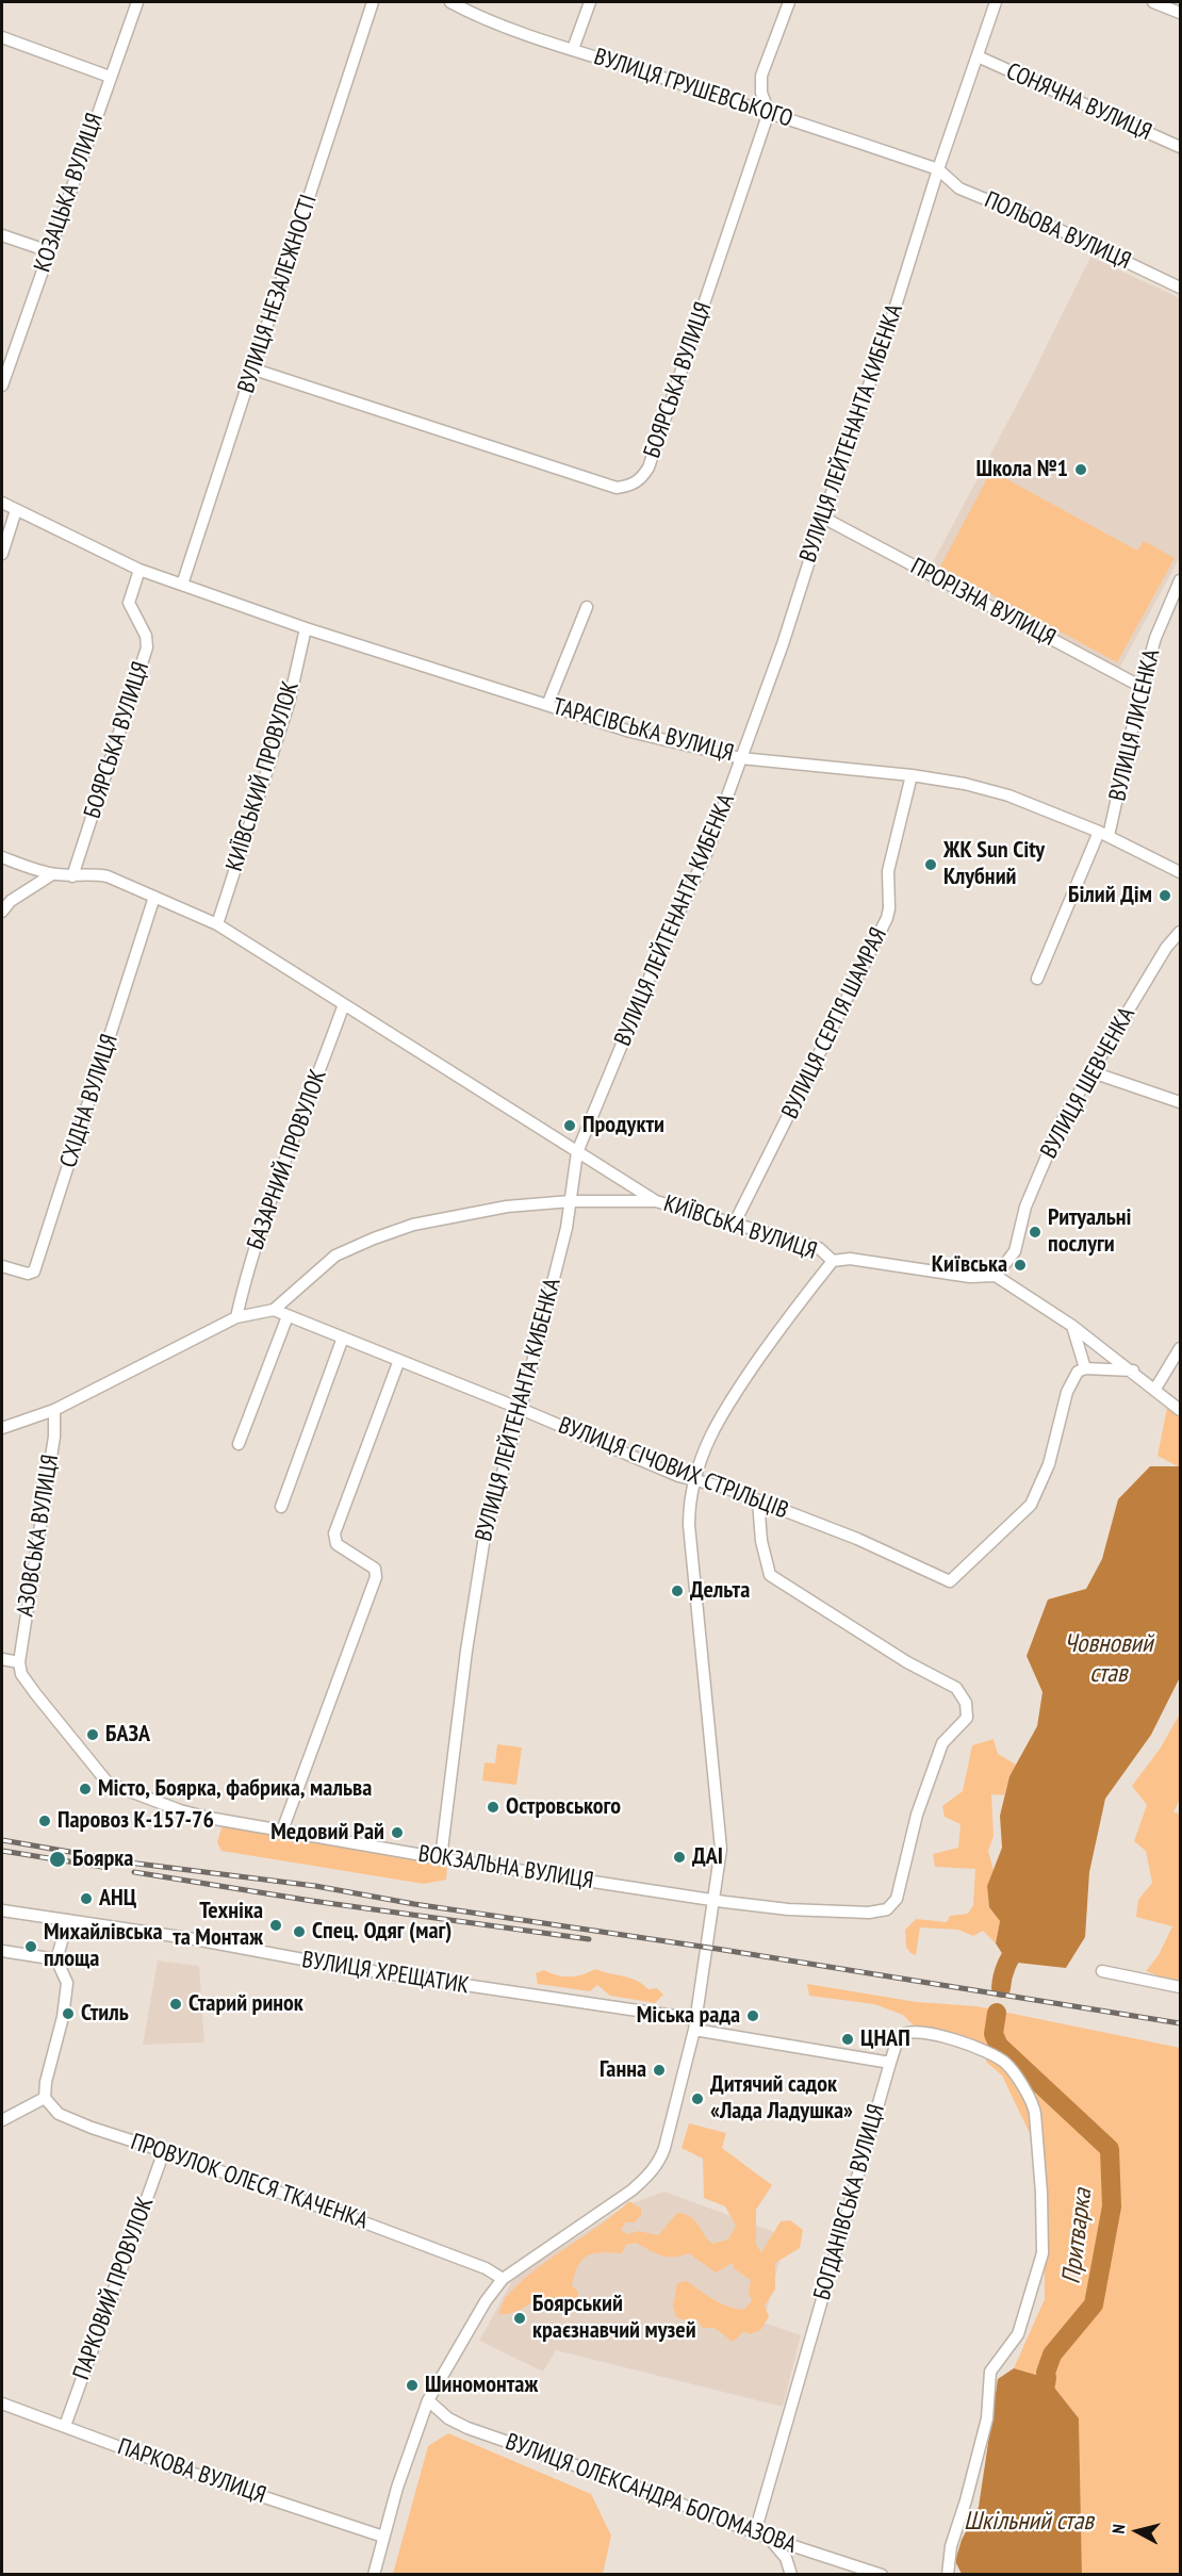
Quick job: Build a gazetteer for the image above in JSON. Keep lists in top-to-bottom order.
{
  "streets": {
    "street": [
      "ВУЛИЦЯ ГРУШЕВСЬКОГО",
      "СОНЯЧНА ВУЛИЦЯ",
      "КОЗАЦЬКА ВУЛИЦЯ",
      "ПОЛЬОВА ВУЛИЦЯ",
      "ВУЛИЦЯ НЕЗАЛЕЖНОСТІ",
      "БОЯРСЬКА ВУЛИЦЯ",
      "ВУЛИЦЯ ЛЕЙТЕНАНТА КИБЕНКА",
      "ПРОРІЗНА ВУЛИЦЯ",
      "ВУЛИЦЯ ЛИСЕНКА",
      "ТАРАСІВСЬКА ВУЛИЦЯ",
      "КИЇВСЬКИЙ ПРОВУЛОК",
      "ВУЛИЦЯ СЕРГІЯ ШАМРАЯ",
      "ВУЛИЦЯ ШЕВЧЕНКА",
      "СХІДНА ВУЛИЦЯ",
      "БАЗАРНИЙ ПРОВУЛОК",
      "КИЇВСЬКА ВУЛИЦЯ",
      "ВУЛИЦЯ СІЧОВИХ СТРІЛЬЦІВ",
      "АЗОВСЬКА ВУЛИЦЯ",
      "ВОКЗАЛЬНА ВУЛИЦЯ",
      "ВУЛИЦЯ ХРЕЩАТИК",
      "ПРОВУЛОК ОЛЕСЯ ТКАЧЕНКА",
      "БОГДАНІВСЬКА ВУЛИЦЯ",
      "ПАРКОВИЙ ПРОВУЛОК",
      "ПАРКОВА ВУЛИЦЯ",
      "ВУЛИЦЯ ОЛЕКСАНДРА БОГОМАЗОВА"
    ]
  },
  "crossings": [
    ["ВУЛИЦЯ ГРУШЕВСЬКОГО", "ПОЛЬОВА ВУЛИЦЯ"],
    ["ВУЛИЦЯ ГРУШЕВСЬКОГО", "БОЯРСЬКА ВУЛИЦЯ"],
    ["ВУЛИЦЯ ГРУШЕВСЬКОГО", "ВУЛИЦЯ ЛЕЙТЕНАНТА КИБЕНКА"],
    ["СОНЯЧНА ВУЛИЦЯ", "ВУЛИЦЯ ЛЕЙТЕНАНТА КИБЕНКА"],
    ["ПОЛЬОВА ВУЛИЦЯ", "ВУЛИЦЯ ЛЕЙТЕНАНТА КИБЕНКА"],
    ["ВУЛИЦЯ НЕЗАЛЕЖНОСТІ", "БОЯРСЬКА ВУЛИЦЯ"],
    ["ВУЛИЦЯ НЕЗАЛЕЖНОСТІ", "ТАРАСІВСЬКА ВУЛИЦЯ"],
    ["БОЯРСЬКА ВУЛИЦЯ", "ТАРАСІВСЬКА ВУЛИЦЯ"],
    ["БОЯРСЬКА ВУЛИЦЯ", "КИЇВСЬКА ВУЛИЦЯ"],
    ["ВУЛИЦЯ ЛЕЙТЕНАНТА КИБЕНКА", "ПРОРІЗНА ВУЛИЦЯ"],
    ["ВУЛИЦЯ ЛЕЙТЕНАНТА КИБЕНКА", "ТАРАСІВСЬКА ВУЛИЦЯ"],
    ["ВУЛИЦЯ ЛЕЙТЕНАНТА КИБЕНКА", "КИЇВСЬКА ВУЛИЦЯ"],
    ["ВУЛИЦЯ ЛЕЙТЕНАНТА КИБЕНКА", "ВУЛИЦЯ СІЧОВИХ СТРІЛЬЦІВ"],
    ["ВУЛИЦЯ ЛЕЙТЕНАНТА КИБЕНКА", "ВОКЗАЛЬНА ВУЛИЦЯ"],
    ["ПРОРІЗНА ВУЛИЦЯ", "ВУЛИЦЯ ЛИСЕНКА"],
    ["ВУЛИЦЯ ЛИСЕНКА", "ТАРАСІВСЬКА ВУЛИЦЯ"],
    ["ТАРАСІВСЬКА ВУЛИЦЯ", "КИЇВСЬКИЙ ПРОВУЛОК"],
    ["ТАРАСІВСЬКА ВУЛИЦЯ", "ВУЛИЦЯ СЕРГІЯ ШАМРАЯ"],
    ["КИЇВСЬКИЙ ПРОВУЛОК", "КИЇВСЬКА ВУЛИЦЯ"],
    ["ВУЛИЦЯ СЕРГІЯ ШАМРАЯ", "КИЇВСЬКА ВУЛИЦЯ"],
    ["ВУЛИЦЯ ШЕВЧЕНКА", "КИЇВСЬКА ВУЛИЦЯ"],
    ["СХІДНА ВУЛИЦЯ", "КИЇВСЬКА ВУЛИЦЯ"],
    ["БАЗАРНИЙ ПРОВУЛОК", "КИЇВСЬКА ВУЛИЦЯ"],
    ["ВУЛИЦЯ СІЧОВИХ СТРІЛЬЦІВ", "ВОКЗАЛЬНА ВУЛИЦЯ"],
    ["АЗОВСЬКА ВУЛИЦЯ", "ВОКЗАЛЬНА ВУЛИЦЯ"],
    ["ПРОВУЛОК ОЛЕСЯ ТКАЧЕНКА", "ПАРКОВИЙ ПРОВУЛОК"],
    ["БОГДАНІВСЬКА ВУЛИЦЯ", "ВУЛИЦЯ ОЛЕКСАНДРА БОГОМАЗОВА"],
    ["ПАРКОВИЙ ПРОВУЛОК", "ПАРКОВА ВУЛИЦЯ"]
  ],
  "water": ["Човновий став", "Притварка", "Шкільний став"],
  "places": [
    "Школа №1",
    "ЖК Sun City Клубний",
    "Білий Дім",
    "Продукти",
    "Ритуальні послуги",
    "Київська",
    "Дельта",
    "БАЗА",
    "Місто, Боярка, фабрика, мальва",
    "Островського",
    "Паровоз К-157-76",
    "Медовий Рай",
    "ДАІ",
    "Боярка",
    "АНЦ",
    "Техніка та Монтаж",
    "Спец. Одяг (маг)",
    "Михайлівська площа",
    "Старий ринок",
    "Стиль",
    "Міська рада",
    "ЦНАП",
    "Ганна",
    "Дитячий садок «Лада Ладушка»",
    "Боярський краєзнавчий музей",
    "Шиномонтаж"
  ],
  "north": "left"
}
